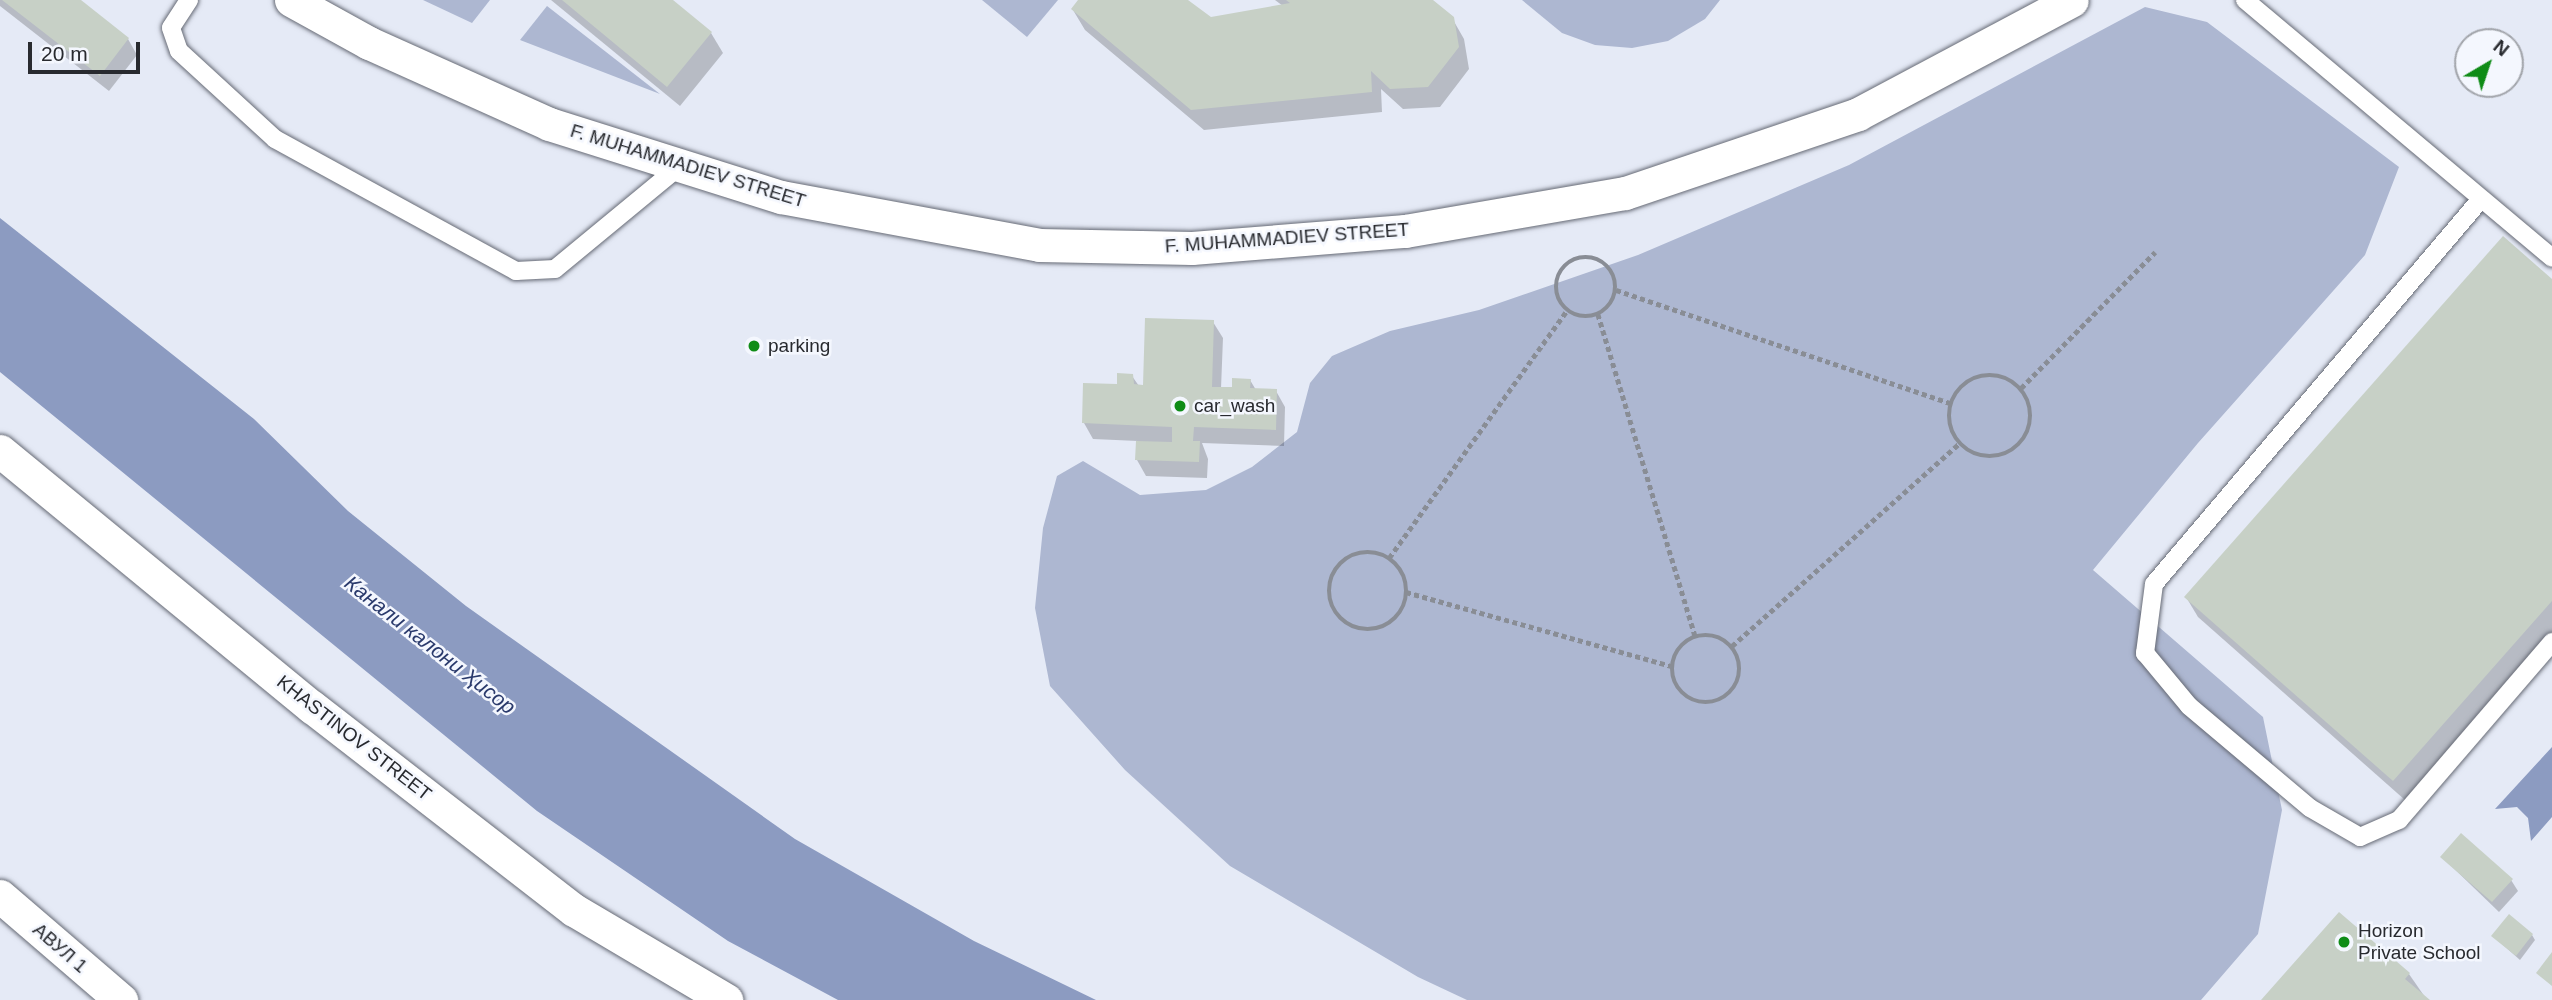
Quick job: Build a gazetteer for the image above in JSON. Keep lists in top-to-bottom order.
{
  "streets": {
    "street": ["F. MUHAMMADIEV STREET", "KHASTINOV STREET", "АВУЛ 1"]
  },
  "water": ["Канали калони Ҳисор"],
  "places": ["parking", "car_wash", "Horizon Private School"],
  "scale_bar": "20 m",
  "north": "top right"
}
